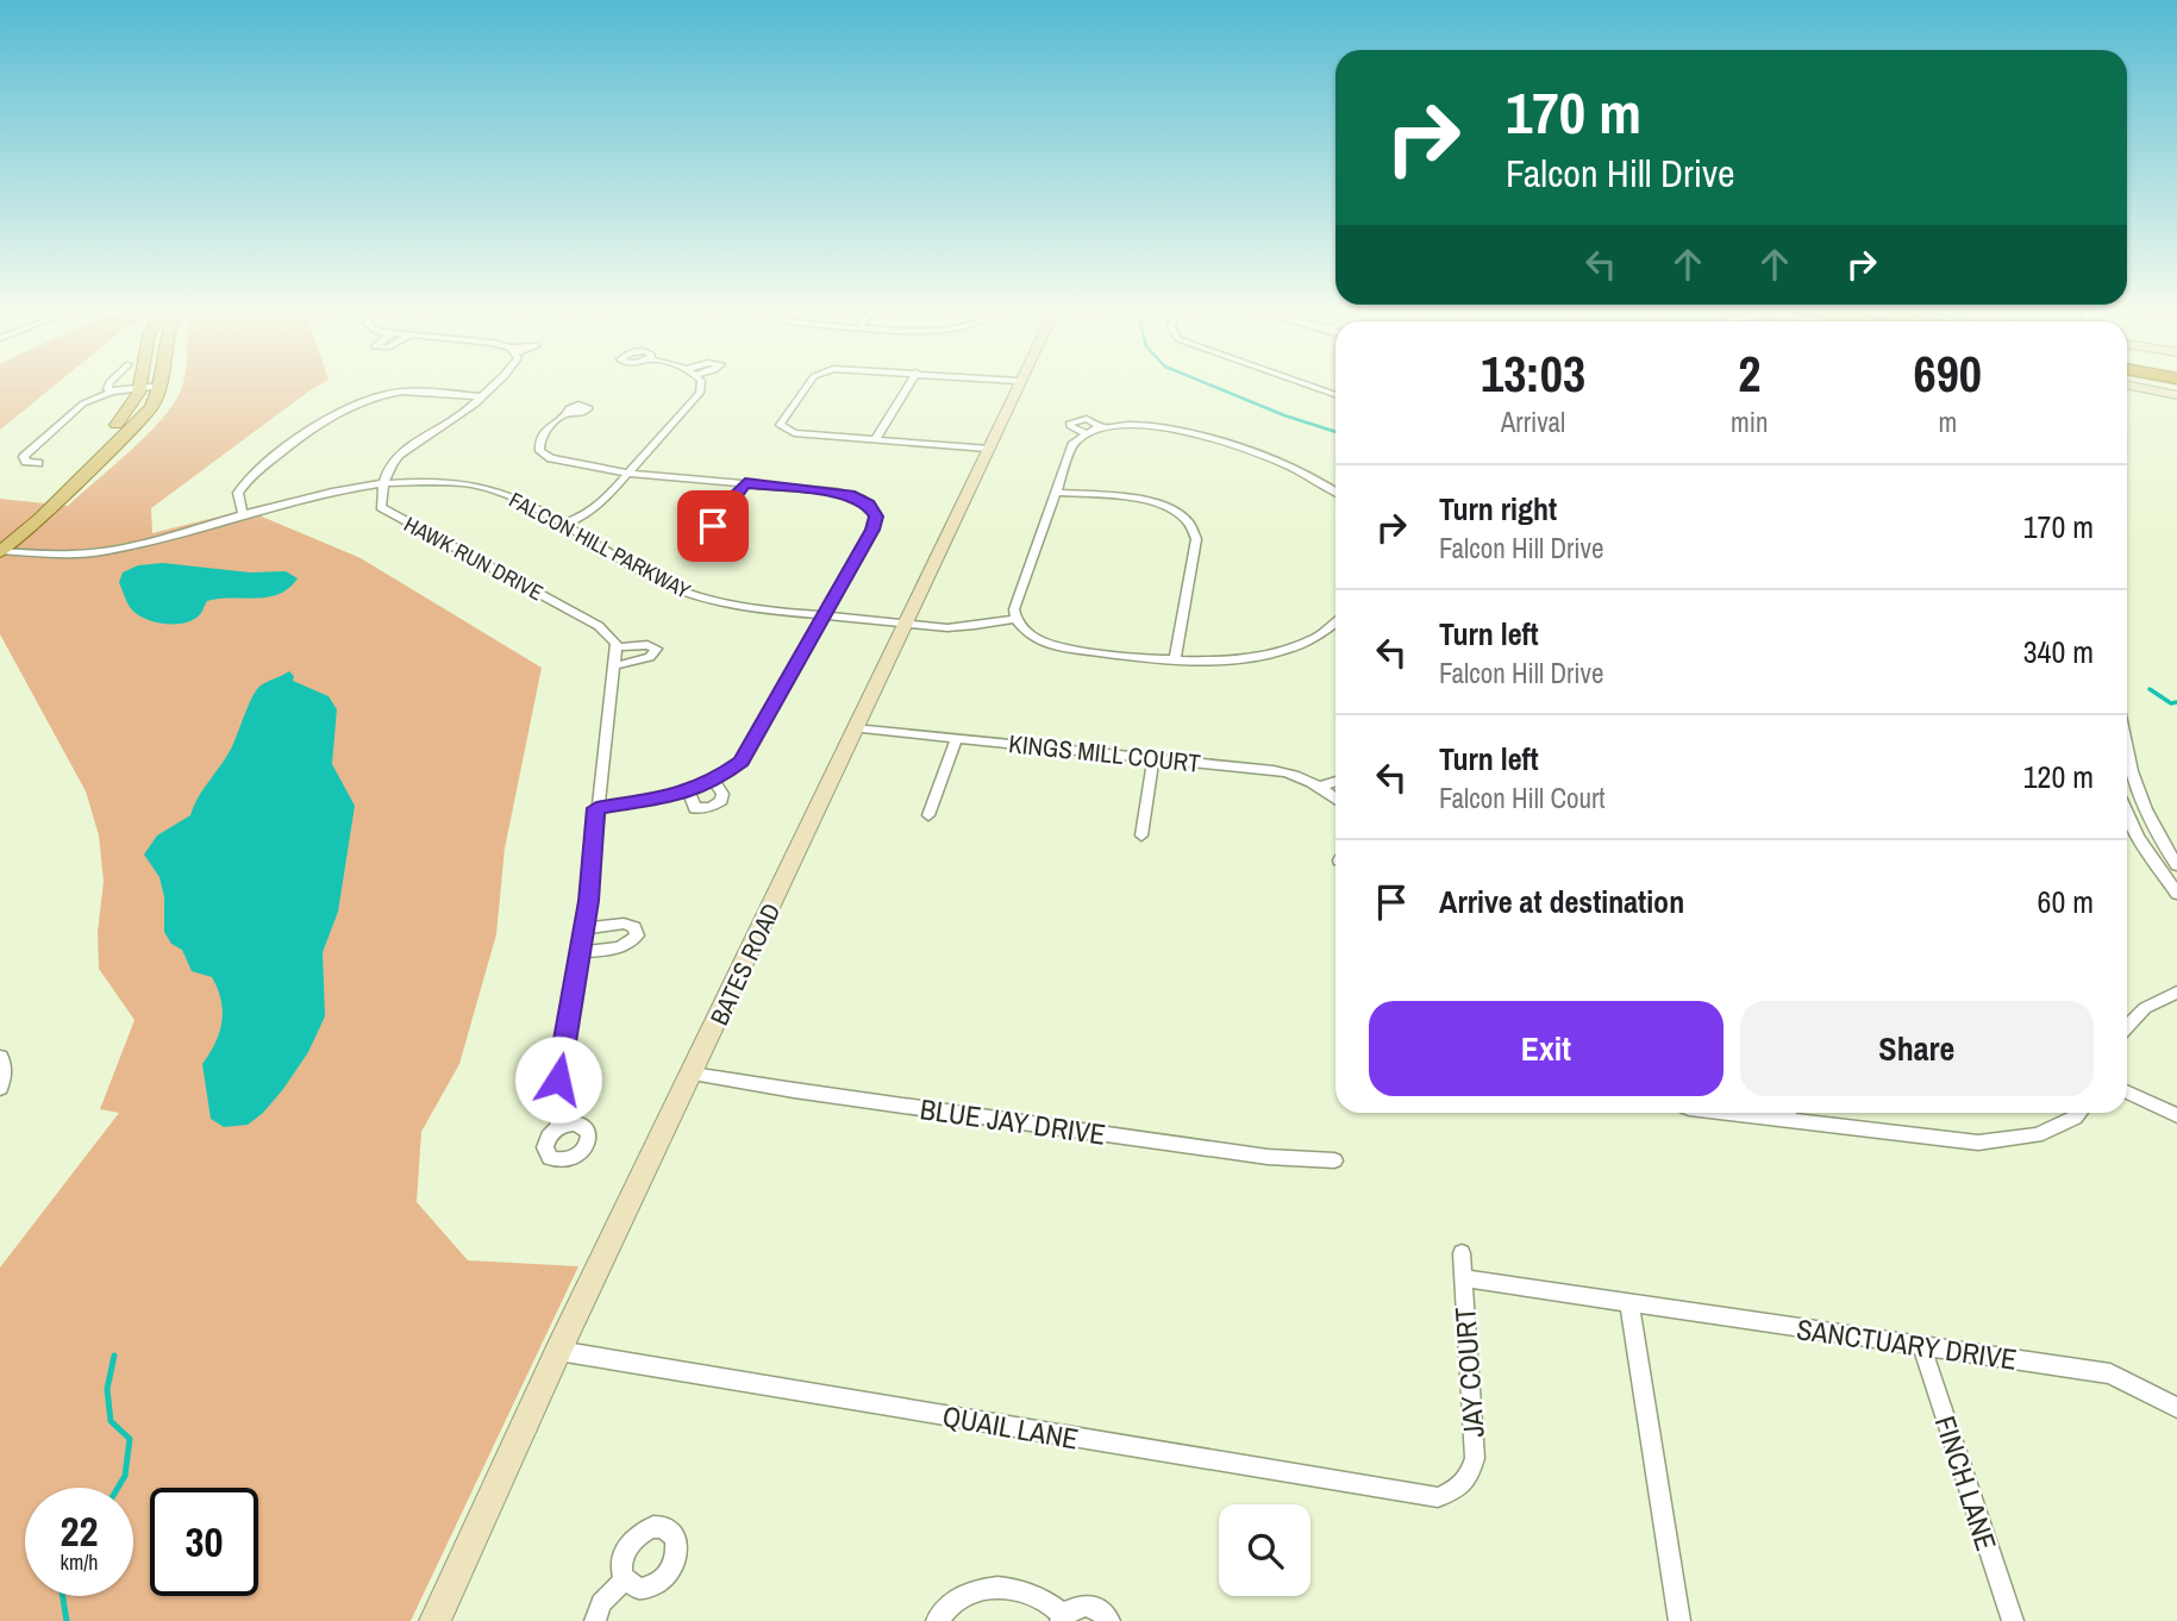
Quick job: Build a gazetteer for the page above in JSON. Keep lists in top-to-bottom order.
{
  "streets": {
    "street": [
      "FALCON HILL PARKWAY",
      "HAWK RUN DRIVE",
      "KINGS MILL COURT",
      "BATES ROAD",
      "BLUE JAY DRIVE",
      "SANCTUARY DRIVE",
      "JAY COURT",
      "QUAIL LANE",
      "FINCH LANE"
    ]
  },
  "crossings": [
    ["FALCON HILL PARKWAY", "HAWK RUN DRIVE"],
    ["FALCON HILL PARKWAY", "BATES ROAD"],
    ["KINGS MILL COURT", "BATES ROAD"],
    ["BATES ROAD", "BLUE JAY DRIVE"],
    ["BATES ROAD", "QUAIL LANE"],
    ["SANCTUARY DRIVE", "JAY COURT"],
    ["SANCTUARY DRIVE", "FINCH LANE"],
    ["JAY COURT", "QUAIL LANE"]
  ],
  "page": {
    "turn": ["170 m", "Falcon Hill Drive"],
    "eta": [
      "13:03",
      "Arrival",
      "2",
      "min",
      "690",
      "m"
    ],
    "list": [
      {
        "name": "Turn right",
        "note": "Falcon Hill Drive",
        "value": "170 m"
      },
      {
        "name": "Turn left",
        "note": "Falcon Hill Drive",
        "value": "340 m"
      },
      {
        "name": "Turn left",
        "note": "Falcon Hill Court",
        "value": "120 m"
      },
      {
        "name": "Arrive at destination",
        "value": "60 m"
      }
    ],
    "buttons": ["Exit", "Share"],
    "speed": "22 km/h",
    "limit": "30"
  }
}
